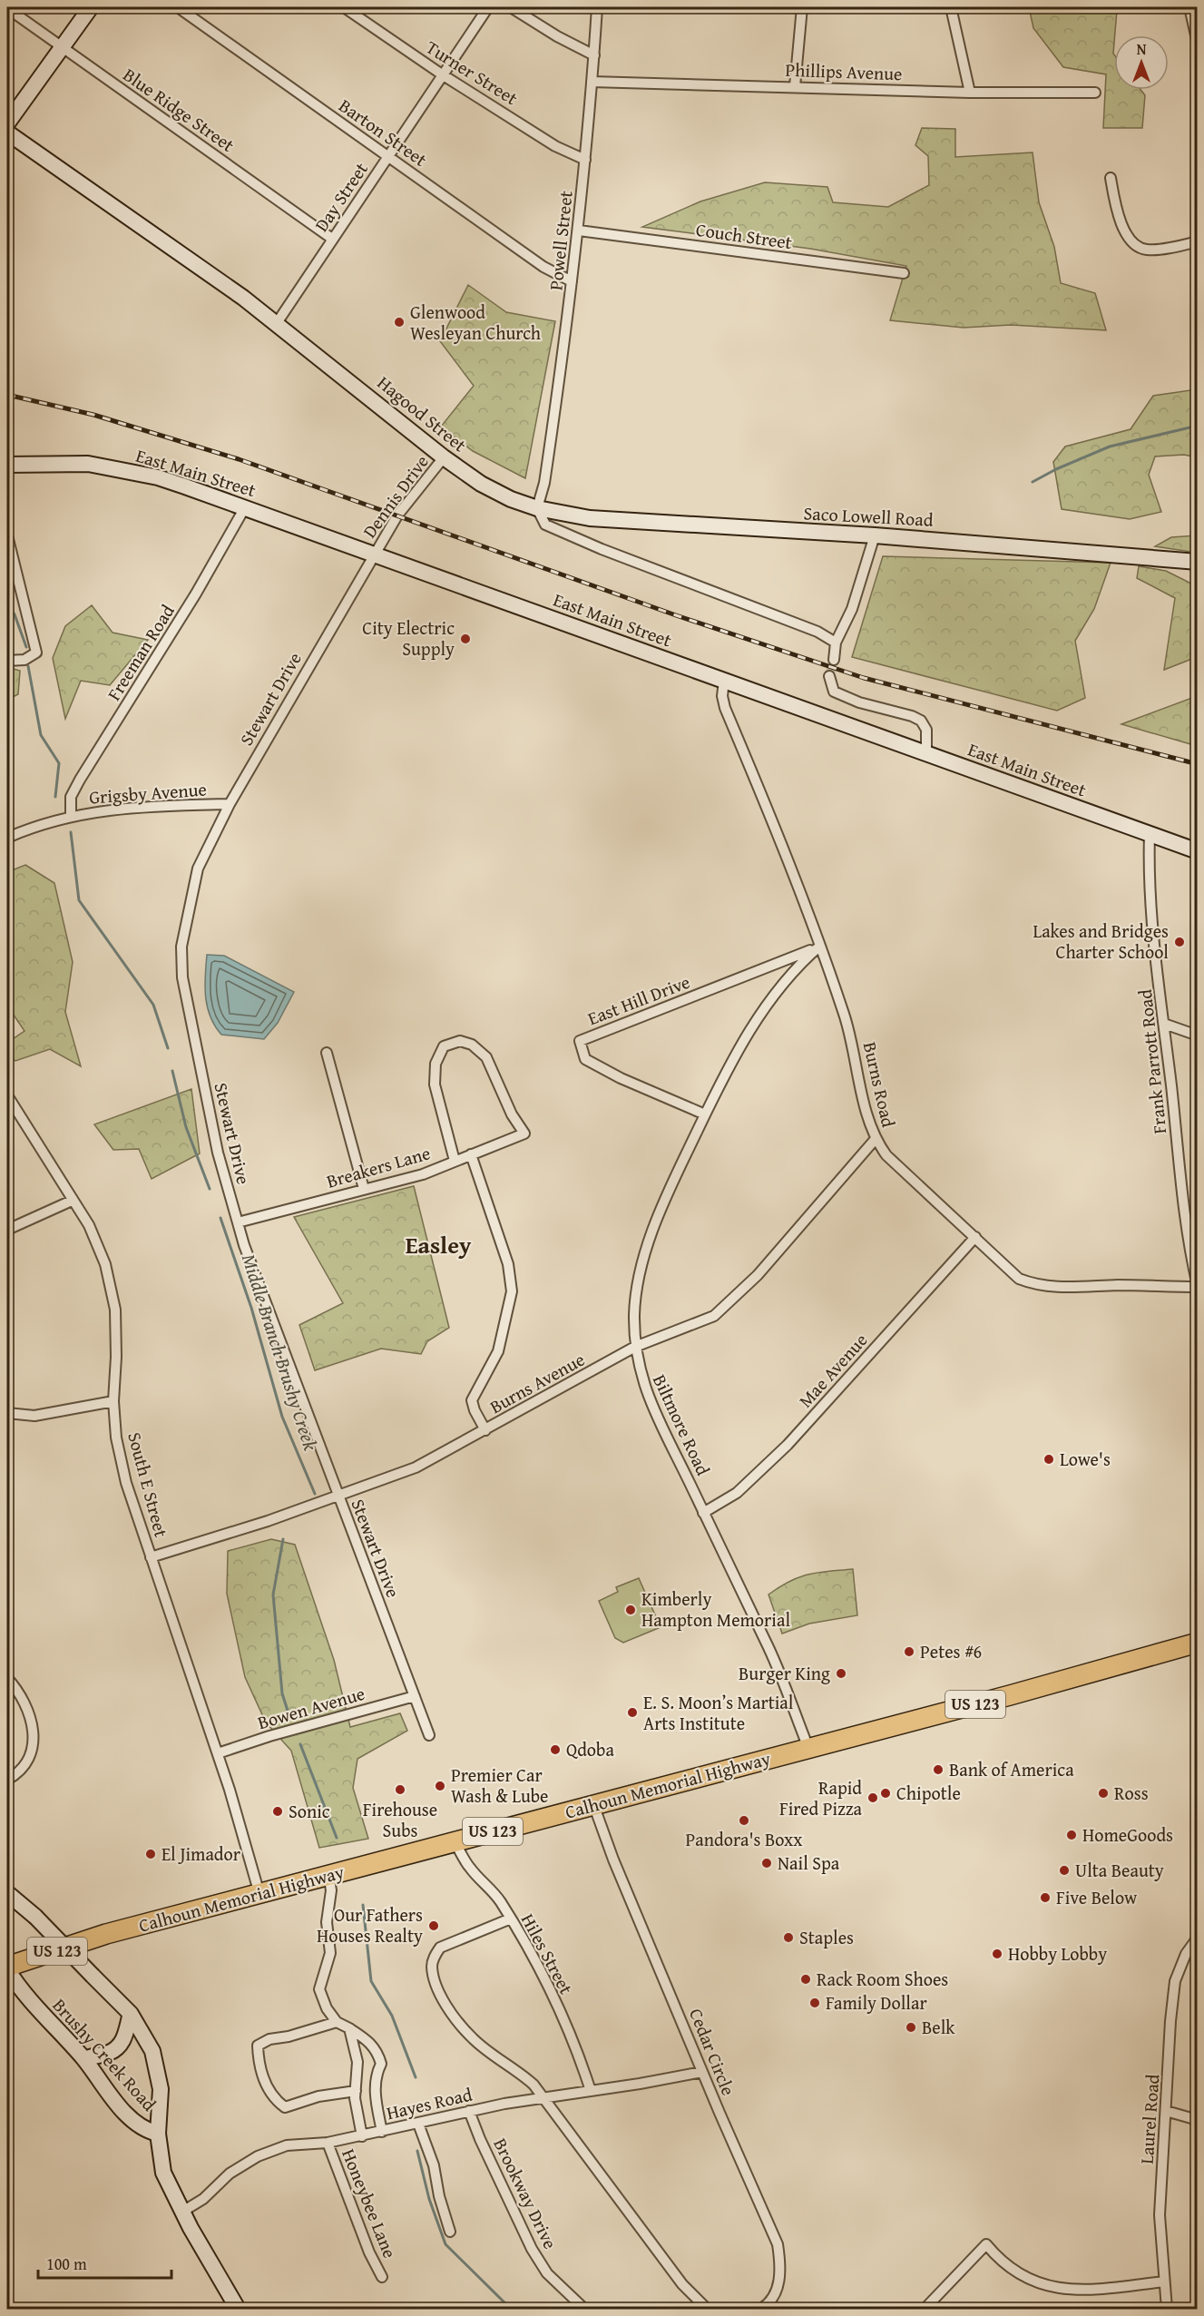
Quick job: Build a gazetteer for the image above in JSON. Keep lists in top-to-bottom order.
{
  "streets": {
    "highway": ["US 123", "Calhoun Memorial Highway"],
    "street": [
      "Phillips Avenue",
      "Turner Street",
      "Blue Ridge Street",
      "Barton Street",
      "Day Street",
      "Couch Street",
      "Powell Street",
      "Hagood Street",
      "East Main Street",
      "Dennis Drive",
      "Saco Lowell Road",
      "Freeman Road",
      "Stewart Drive",
      "Grigsby Avenue",
      "East Hill Drive",
      "Frank Parrott Road",
      "Burns Road",
      "Breakers Lane",
      "Mae Avenue",
      "Burns Avenue",
      "Biltmore Road",
      "South E Street",
      "Bowen Avenue",
      "Hiles Street",
      "Cedar Circle",
      "Brushy Creek Road",
      "Hayes Road",
      "Laurel Road",
      "Brookway Drive",
      "Honeybee Lane"
    ]
  },
  "crossings": [
    ["Phillips Avenue", "Powell Street"],
    ["Turner Street", "Day Street"],
    ["Turner Street", "Powell Street"],
    ["Blue Ridge Street", "Day Street"],
    ["Barton Street", "Day Street"],
    ["Barton Street", "Powell Street"],
    ["Day Street", "Hagood Street"],
    ["Couch Street", "Powell Street"],
    ["Powell Street", "Hagood Street"],
    ["Powell Street", "Saco Lowell Road"],
    ["Hagood Street", "Dennis Drive"],
    ["Hagood Street", "Saco Lowell Road"],
    ["East Main Street", "Dennis Drive"],
    ["East Main Street", "Freeman Road"],
    ["East Main Street", "Stewart Drive"],
    ["East Main Street", "Frank Parrott Road"],
    ["East Main Street", "Burns Road"],
    ["Dennis Drive", "Stewart Drive"],
    ["Freeman Road", "Grigsby Avenue"],
    ["Stewart Drive", "Grigsby Avenue"],
    ["Stewart Drive", "Breakers Lane"],
    ["Stewart Drive", "Burns Avenue"],
    ["Stewart Drive", "Bowen Avenue"],
    ["East Hill Drive", "Burns Road"],
    ["East Hill Drive", "Biltmore Road"],
    ["Frank Parrott Road", "Burns Road"],
    ["Burns Road", "Mae Avenue"],
    ["Burns Road", "Burns Avenue"],
    ["Burns Road", "Biltmore Road"],
    ["Mae Avenue", "Biltmore Road"],
    ["Burns Avenue", "Biltmore Road"],
    ["Burns Avenue", "South E Street"],
    ["Biltmore Road", "Calhoun Memorial Highway"],
    ["South E Street", "Bowen Avenue"],
    ["South E Street", "Calhoun Memorial Highway"],
    ["Calhoun Memorial Highway", "Hiles Street"],
    ["Calhoun Memorial Highway", "Cedar Circle"],
    ["Calhoun Memorial Highway", "Brushy Creek Road"],
    ["Hiles Street", "Hayes Road"],
    ["Cedar Circle", "Hayes Road"],
    ["Brushy Creek Road", "Hayes Road"],
    ["Hayes Road", "Brookway Drive"],
    ["Hayes Road", "Honeybee Lane"]
  ],
  "districts": ["Easley"],
  "water": ["Middle Branch Brushy Creek"],
  "places": [
    "Glenwood Wesleyan Church",
    "City Electric Supply",
    "Lakes and Bridges Charter School",
    "Lowe's",
    "Kimberly Hampton Memorial",
    "Petes #6",
    "Burger King",
    "E. S. Moon’s Martial Arts Institute",
    "Qdoba",
    "Bank of America",
    "Premier Car Wash & Lube",
    "Firehouse Subs",
    "Chipotle",
    "Ross",
    "Rapid Fired Pizza",
    "Sonic",
    "Pandora's Boxx",
    "HomeGoods",
    "El Jimador",
    "Nail Spa",
    "Ulta Beauty",
    "Five Below",
    "Our Fathers Houses Realty",
    "Staples",
    "Hobby Lobby",
    "Rack Room Shoes",
    "Family Dollar",
    "Belk"
  ],
  "scale_bar": "100 m",
  "north": "top"
}
